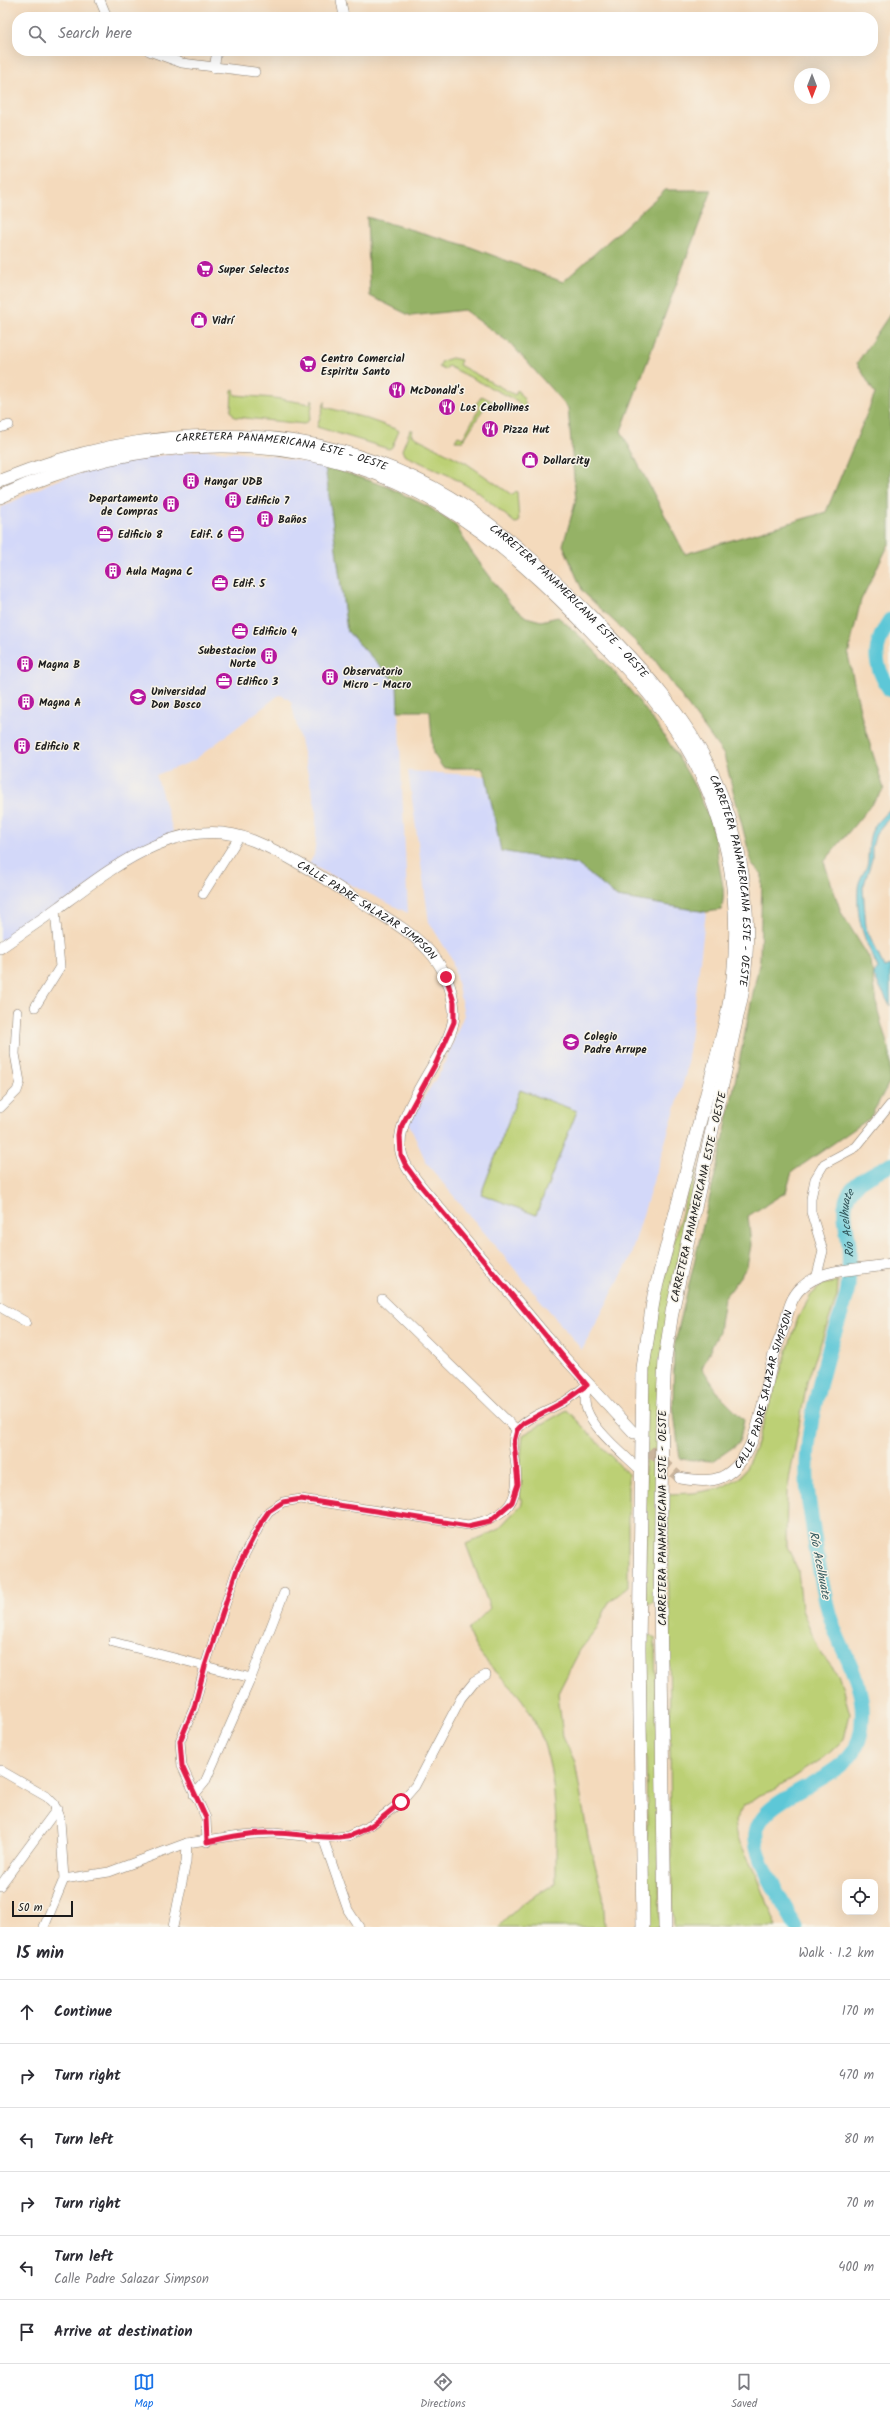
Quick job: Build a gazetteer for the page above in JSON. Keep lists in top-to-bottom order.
{
  "streets": {
    "highway": ["CARRETERA PANAMERICANA ESTE - OESTE"],
    "main road": ["CALLE PADRE SALAZAR SIMPSON"]
  },
  "water": ["Río Acelhuate"],
  "places": {
    "supermarket": ["Super Selectos", "Centro Comercial Espiritu Santo"],
    "shop": ["Vidrí", "Dollarcity"],
    "restaurant": ["McDonald's", "Los Cebollines", "Pizza Hut"],
    "building": [
      "Hangar UDB",
      "Edificio 7",
      "Departamento de Compras",
      "Baños",
      "Aula Magna C",
      "Subestacion Norte",
      "Magna B",
      "Observatorio Micro - Macro",
      "Magna A",
      "Edificio R"
    ],
    "office": [
      "Edificio 8",
      "Edif. 6",
      "Edif. 5",
      "Edificio 4",
      "Edifico 3"
    ],
    "school or university": ["Universidad Don Bosco", "Colegio Padre Arrupe"]
  },
  "scale_bar": "50 m",
  "north": "bottom",
  "page": {
    "search": "Search here",
    "scale": "50 m",
    "heading": ["15 min", "Walk · 1.2 km"],
    "list": [
      ["Continue", "170 m"],
      ["Turn right", "470 m"],
      ["Turn left", "80 m"],
      ["Turn right", "70 m"],
      ["Turn left", "Calle Padre Salazar Simpson", "400 m"],
      "Arrive at destination"
    ],
    "nav": ["Map", "Directions", "Saved"]
  }
}
